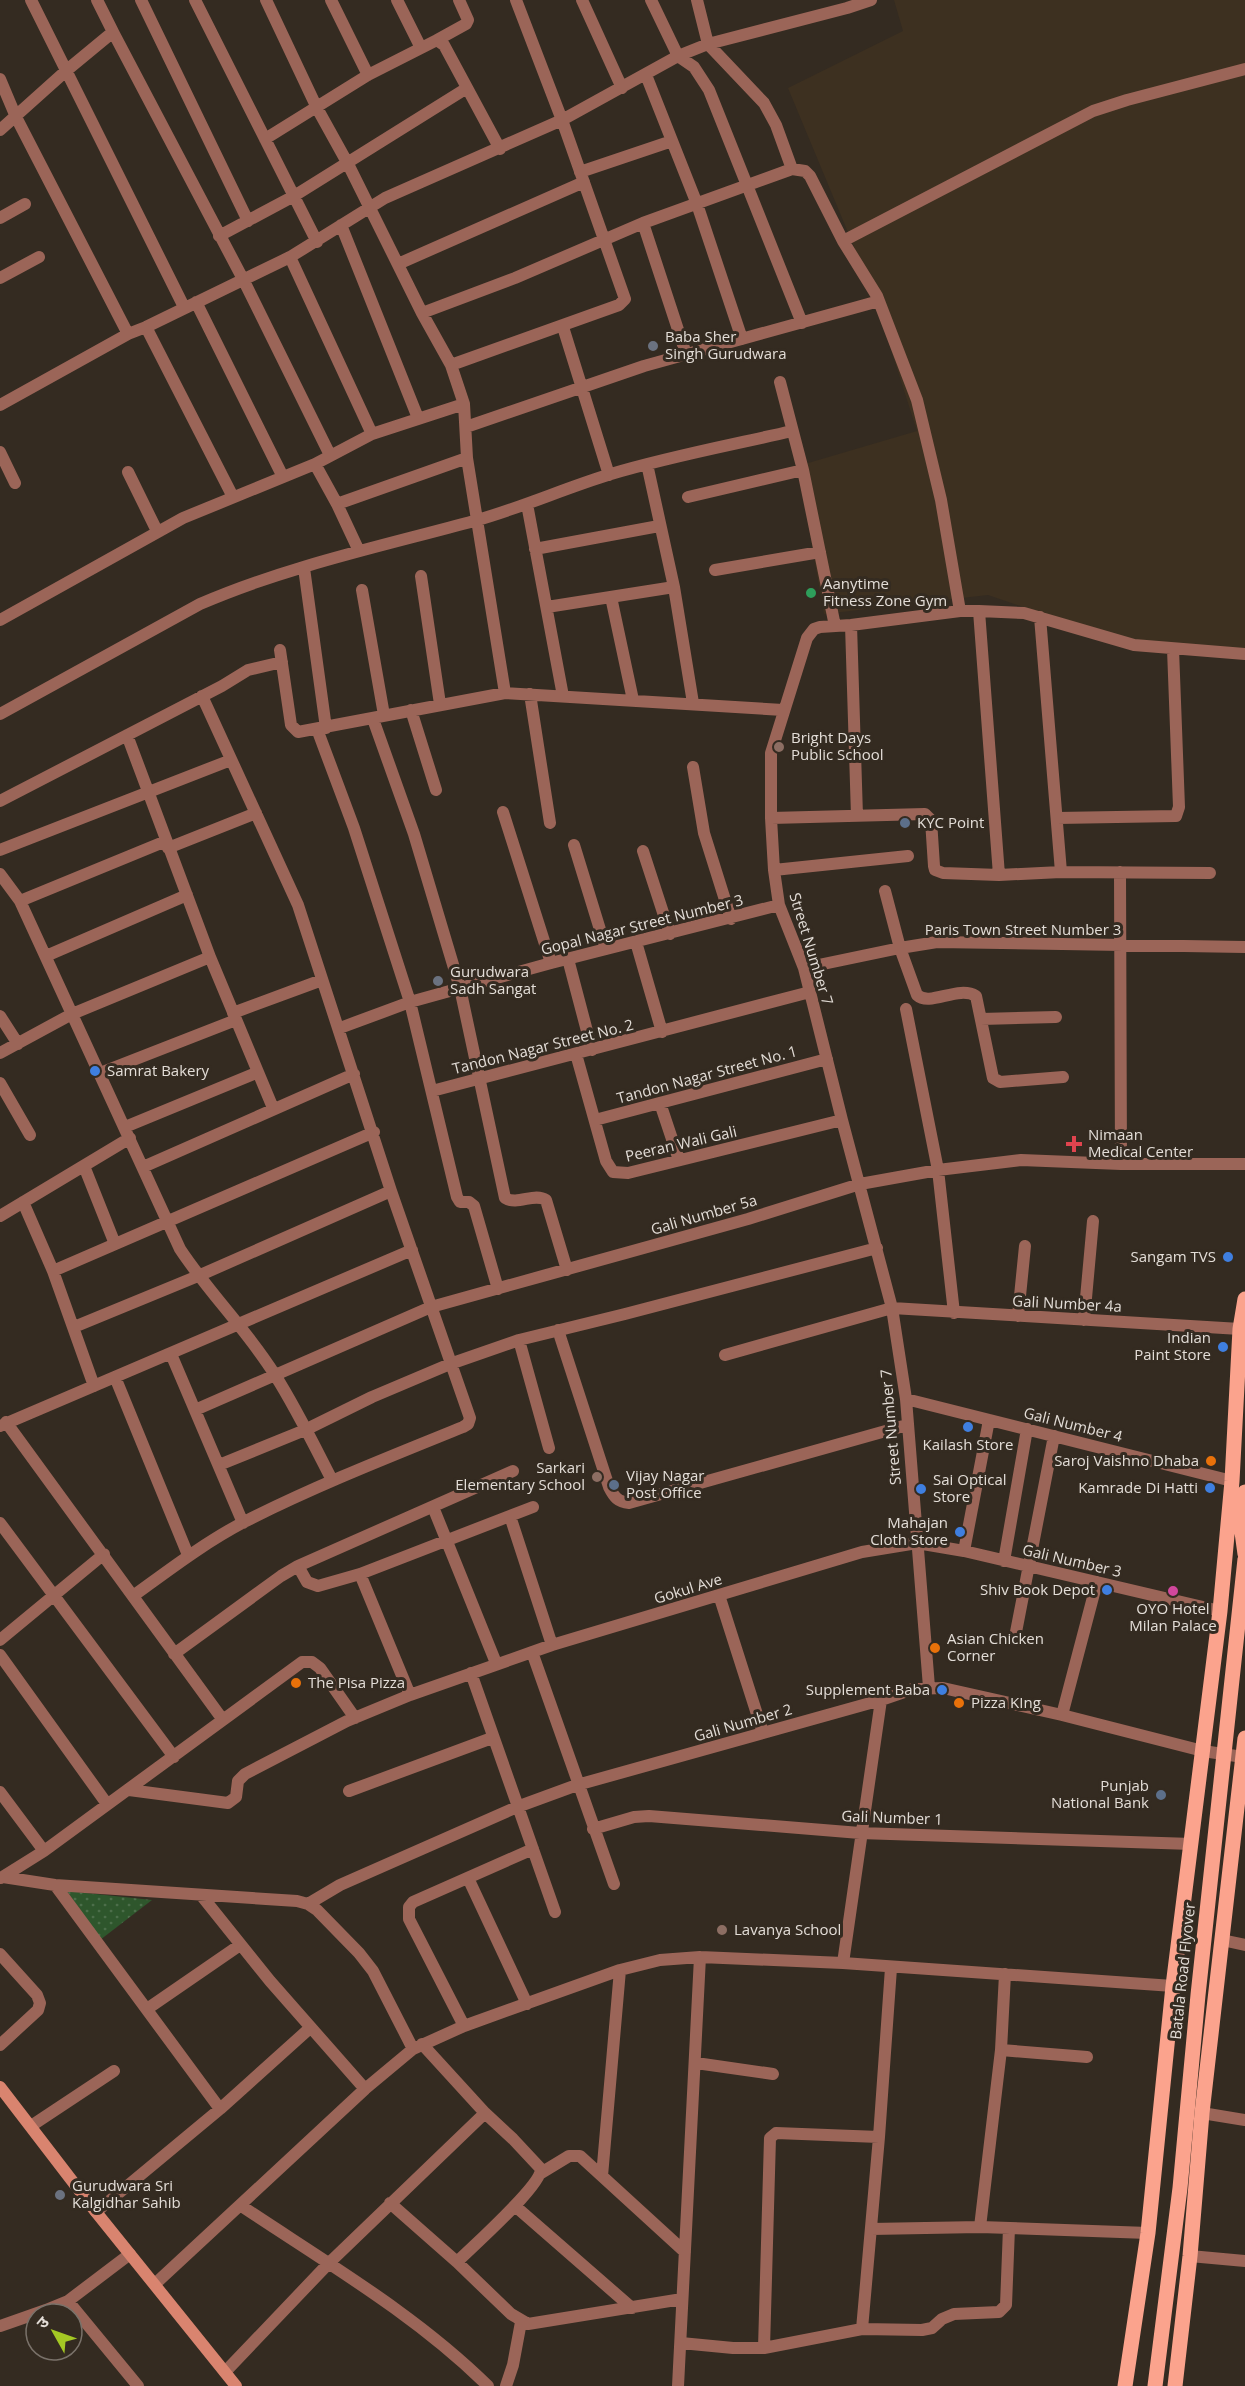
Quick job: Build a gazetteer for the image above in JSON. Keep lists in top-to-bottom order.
{
  "streets": {
    "main road": ["Batala Road Flyover"],
    "street": [
      "Gopal Nagar Street Number 3",
      "Paris Town Street Number 3",
      "Street Number 7",
      "Tandon Nagar Street No. 2",
      "Tandon Nagar Street No. 1",
      "Peeran Wali Gali",
      "Gali Number 5a",
      "Gali Number 4a",
      "Gali Number 4",
      "Gali Number 3",
      "Gokul Ave",
      "Gali Number 2",
      "Gali Number 1"
    ]
  },
  "crossings": [
    ["Gopal Nagar Street Number 3", "Street Number 7"],
    ["Paris Town Street Number 3", "Street Number 7"],
    ["Street Number 7", "Tandon Nagar Street No. 2"],
    ["Street Number 7", "Tandon Nagar Street No. 1"],
    ["Street Number 7", "Peeran Wali Gali"],
    ["Street Number 7", "Gali Number 5a"],
    ["Street Number 7", "Gali Number 4a"],
    ["Street Number 7", "Gali Number 4"],
    ["Street Number 7", "Gali Number 3"],
    ["Street Number 7", "Gokul Ave"],
    ["Street Number 7", "Gali Number 2"],
    ["Tandon Nagar Street No. 2", "Peeran Wali Gali"],
    ["Tandon Nagar Street No. 1", "Peeran Wali Gali"],
    ["Gali Number 3", "Gokul Ave"]
  ],
  "places": {
    "other": [
      "Baba Sher Singh Gurudwara",
      "Aanytime Fitness Zone Gym",
      "Bright Days Public School",
      "KYC Point",
      "Gurudwara Sadh Sangat",
      "Samrat Bakery",
      "Sangam TVS",
      "Indian Paint Store",
      "Kailash Store",
      "Saroj Vaishno Dhaba",
      "Sarkari Elementary School",
      "Vijay Nagar Post Office",
      "Kamrade Di Hatti",
      "Sai Optical Store",
      "Mahajan Cloth Store",
      "Shiv Book Depot",
      "OYO Hotel Milan Palace",
      "Asian Chicken Corner",
      "The Pisa Pizza",
      "Supplement Baba",
      "Pizza KIng",
      "Punjab National Bank",
      "Lavanya School",
      "Gurudwara Sri Kalgidhar Sahib"
    ],
    "health": ["Nimaan Medical Center"]
  },
  "north": "top left"
}
